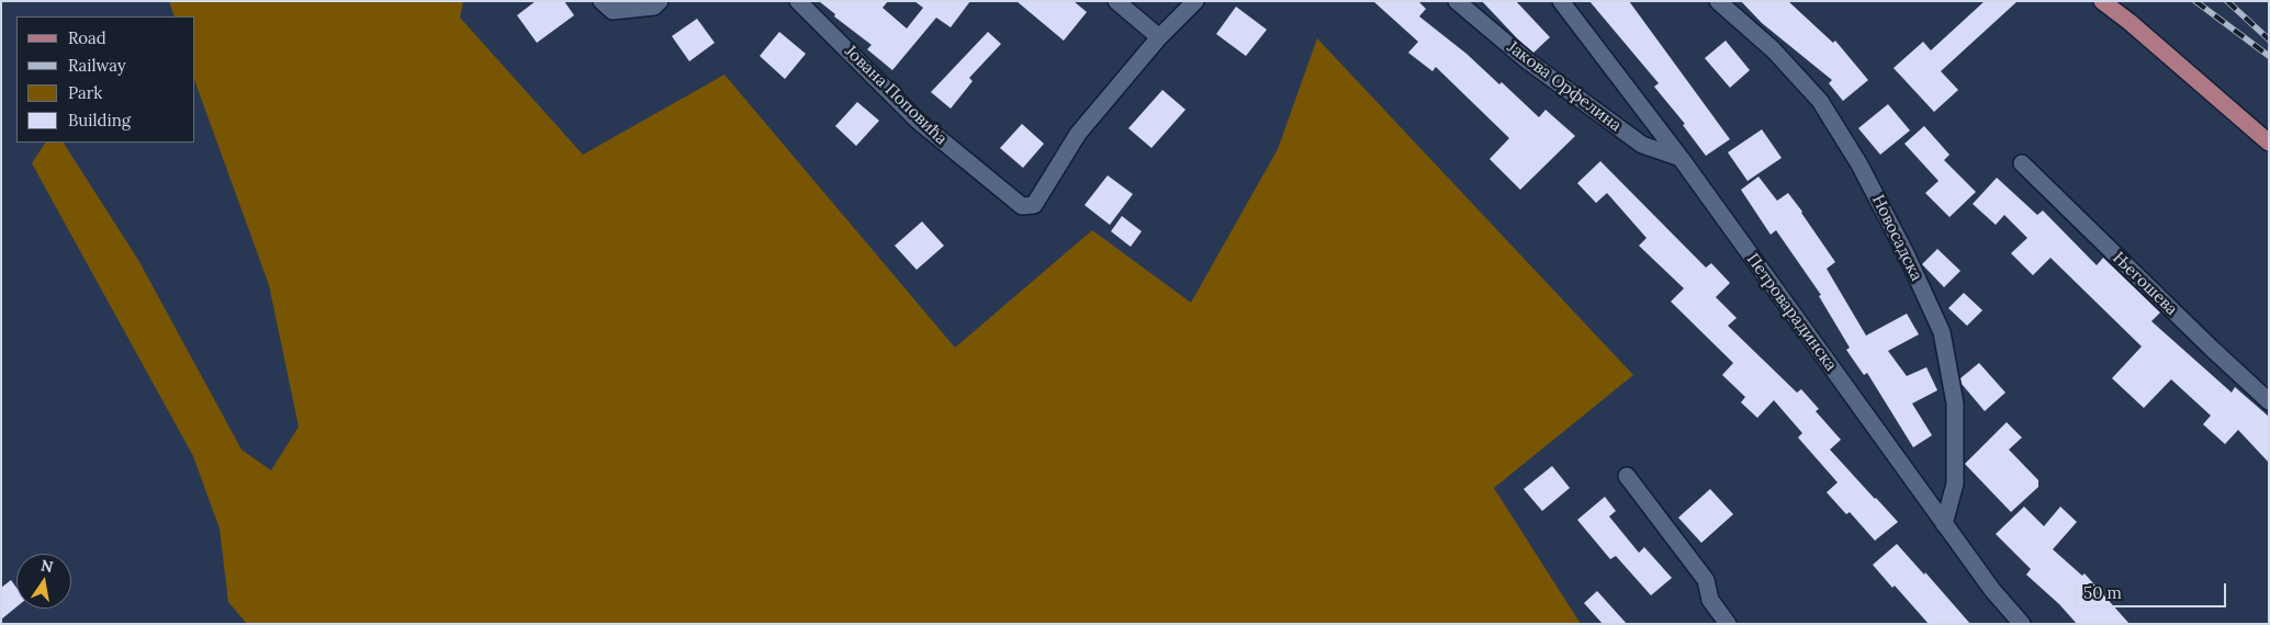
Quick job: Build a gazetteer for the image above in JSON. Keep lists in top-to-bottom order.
{
  "streets": {
    "street": [
      "Јакова Орфелина",
      "Јована Поповића",
      "Новосадска",
      "Његошева",
      "Петроварадинска"
    ]
  },
  "crossings": [
    ["Јакова Орфелина", "Петроварадинска"],
    ["Новосадска", "Петроварадинска"]
  ],
  "legend": [
    "Road",
    "Railway",
    "Park",
    "Building"
  ],
  "scale_bar": "50 m",
  "north": "top"
}
